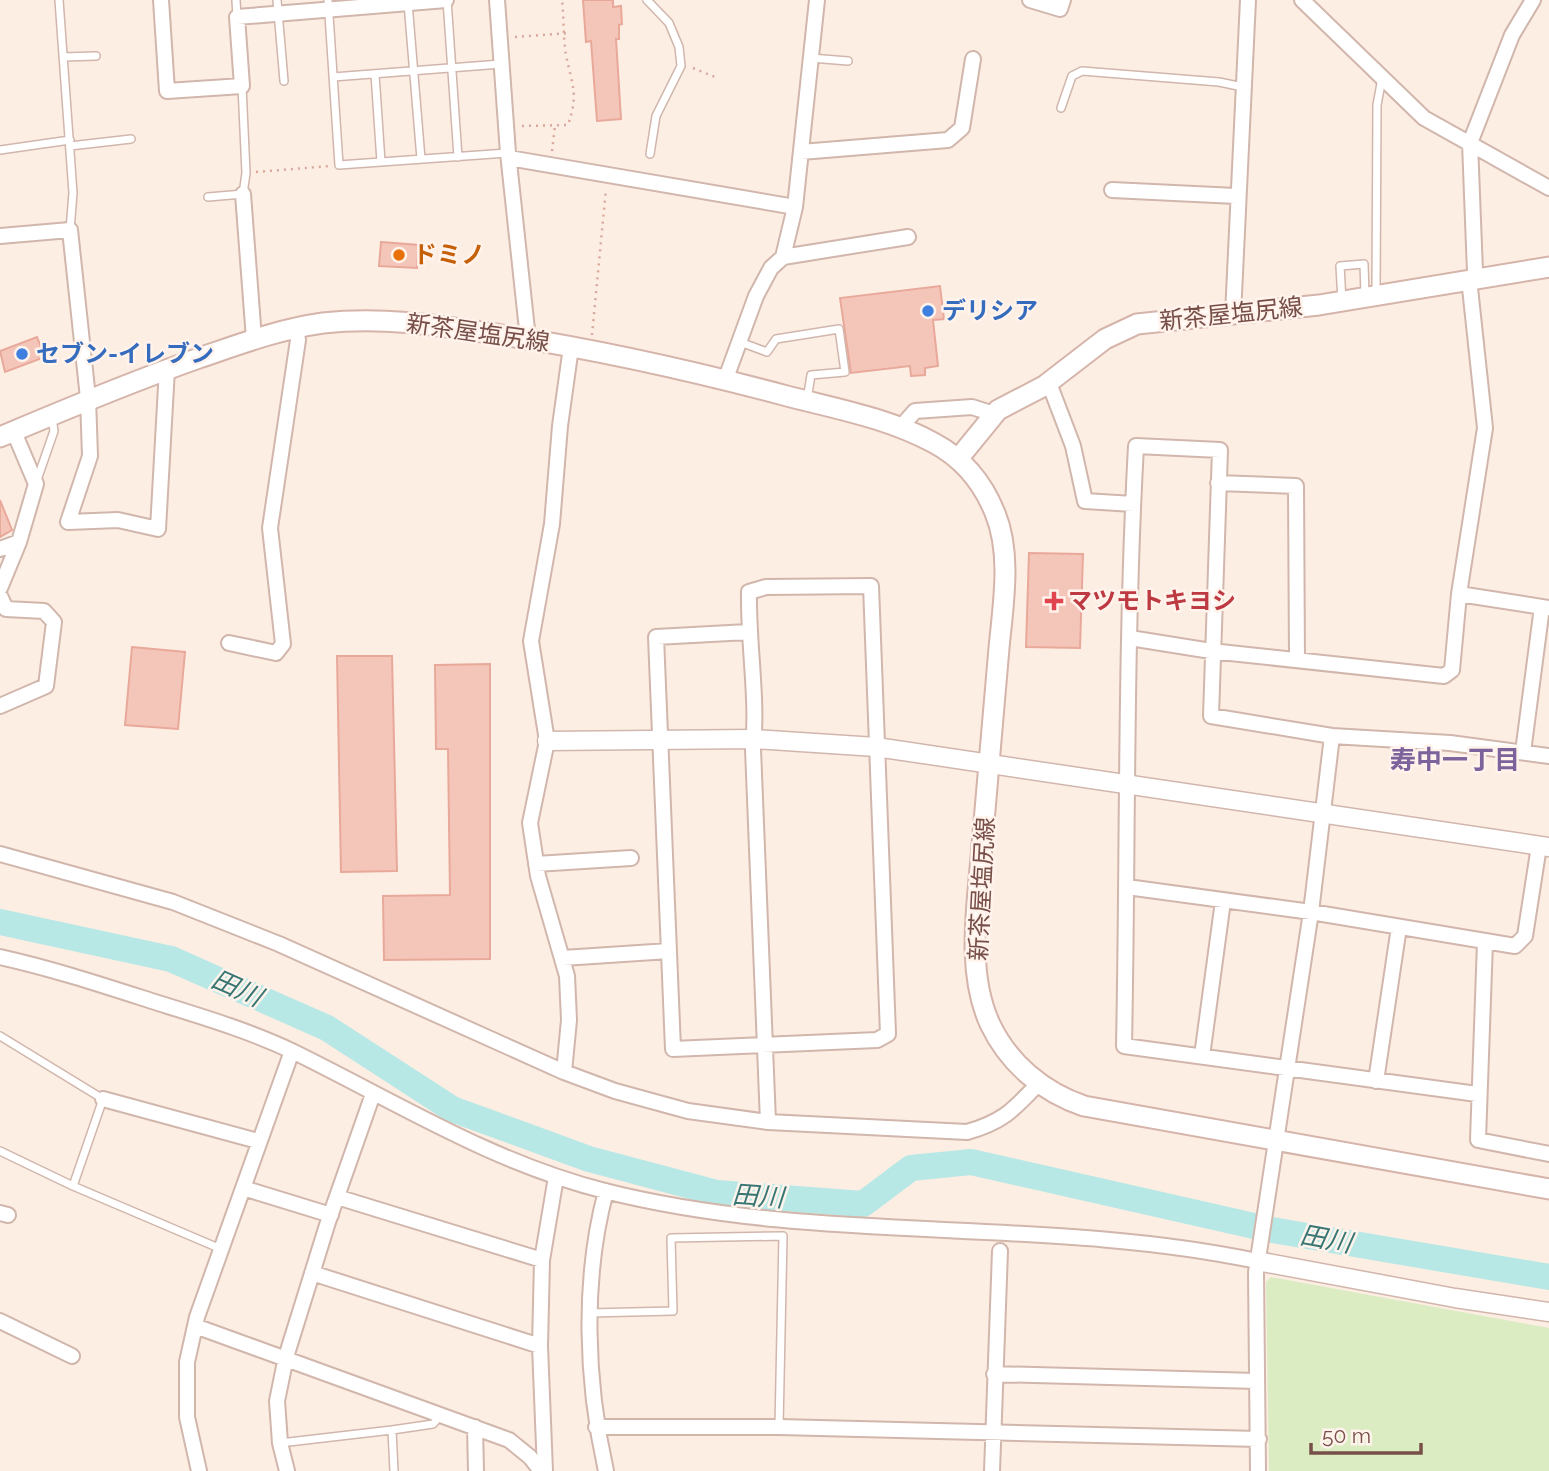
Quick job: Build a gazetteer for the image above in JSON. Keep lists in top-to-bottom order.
{
  "streets": {
    "main road": ["新茶屋塩尻線"]
  },
  "districts": ["寿中一丁目"],
  "water": ["田川"],
  "places": {
    "other": ["ドミノ", "デリシア", "セブン-イレブン"],
    "health": ["マツモトキヨシ"]
  },
  "scale_bar": "50 m"
}
